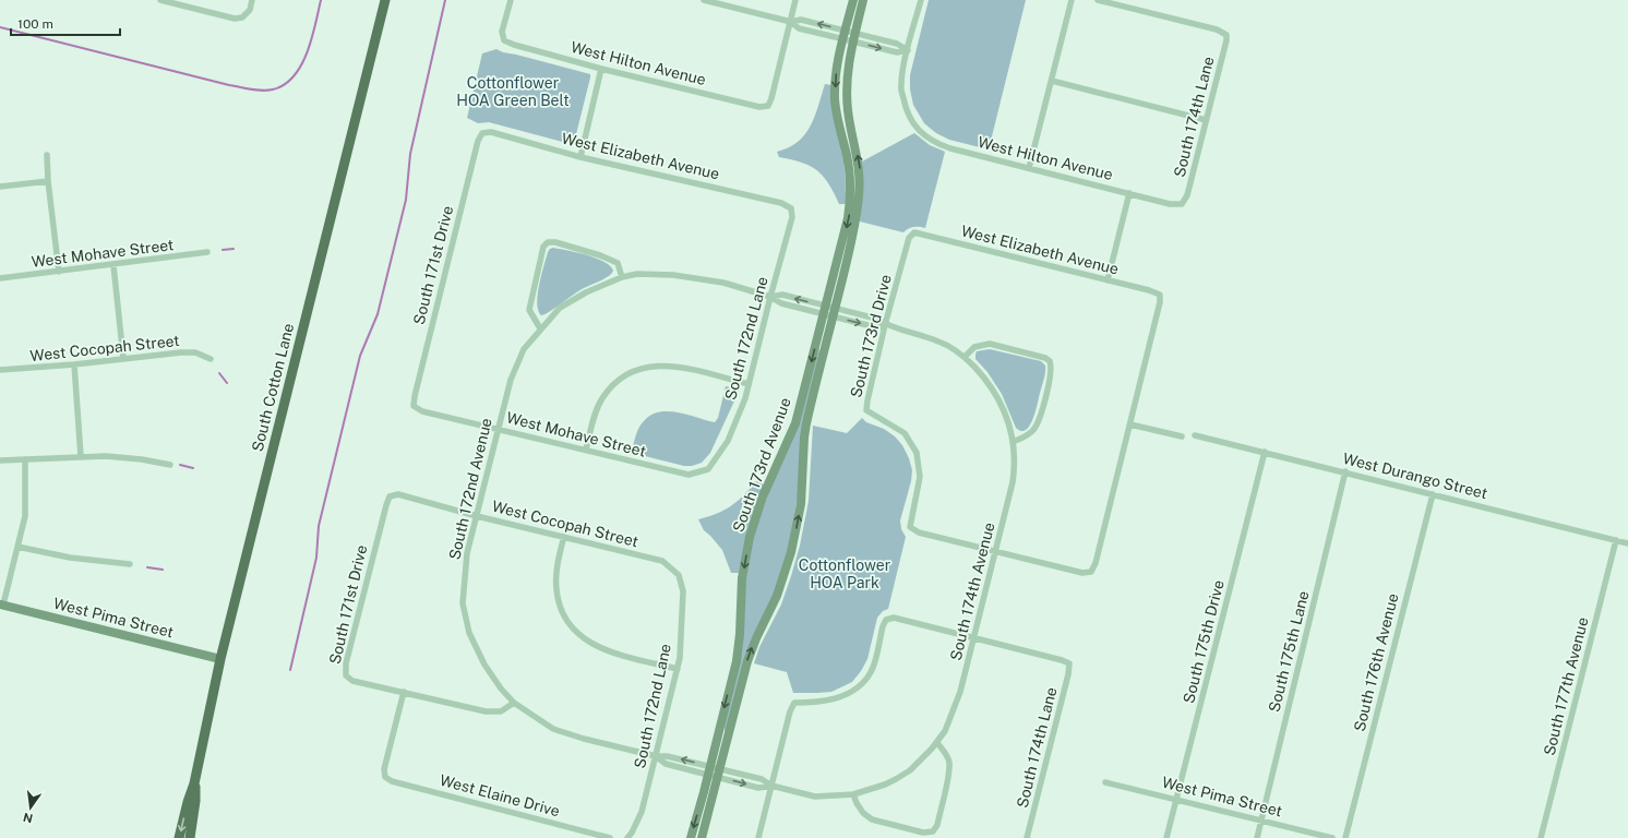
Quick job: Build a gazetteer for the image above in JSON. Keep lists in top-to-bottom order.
{
  "streets": {
    "main road": ["South Cotton Lane"],
    "street": [
      "West Hilton Avenue",
      "South 174th Lane",
      "West Elizabeth Avenue",
      "West Mohave Street",
      "South 171st Drive",
      "South 173rd Drive",
      "South 172nd Lane",
      "West Cocopah Street",
      "South 173rd Avenue",
      "West Durango Street",
      "South 172nd Avenue",
      "South 174th Avenue",
      "West Pima Street",
      "South 175th Drive",
      "South 175th Lane",
      "South 176th Avenue",
      "South 177th Avenue",
      "West Elaine Drive"
    ]
  },
  "crossings": [
    ["West Hilton Avenue", "South 174th Lane"],
    ["South 174th Lane", "South 174th Avenue"],
    ["West Elizabeth Avenue", "South 171st Drive"],
    ["West Elizabeth Avenue", "South 173rd Drive"],
    ["West Elizabeth Avenue", "South 172nd Lane"],
    ["West Mohave Street", "South 171st Drive"],
    ["West Mohave Street", "South 172nd Lane"],
    ["West Mohave Street", "South 172nd Avenue"],
    ["South 171st Drive", "West Cocopah Street"],
    ["South 171st Drive", "South 172nd Avenue"],
    ["South 171st Drive", "West Elaine Drive"],
    ["South 173rd Drive", "South 174th Avenue"],
    ["South 172nd Lane", "West Cocopah Street"],
    ["West Cocopah Street", "South 172nd Avenue"],
    ["South Cotton Lane", "West Pima Street"],
    ["West Durango Street", "South 175th Drive"],
    ["West Durango Street", "South 175th Lane"],
    ["West Durango Street", "South 176th Avenue"],
    ["West Durango Street", "South 177th Avenue"],
    ["West Pima Street", "South 175th Drive"],
    ["West Pima Street", "South 175th Lane"]
  ],
  "parks": ["Cottonflower HOA Green Belt", "Cottonflower HOA Park"],
  "scale_bar": "100 m",
  "north": "bottom"
}
